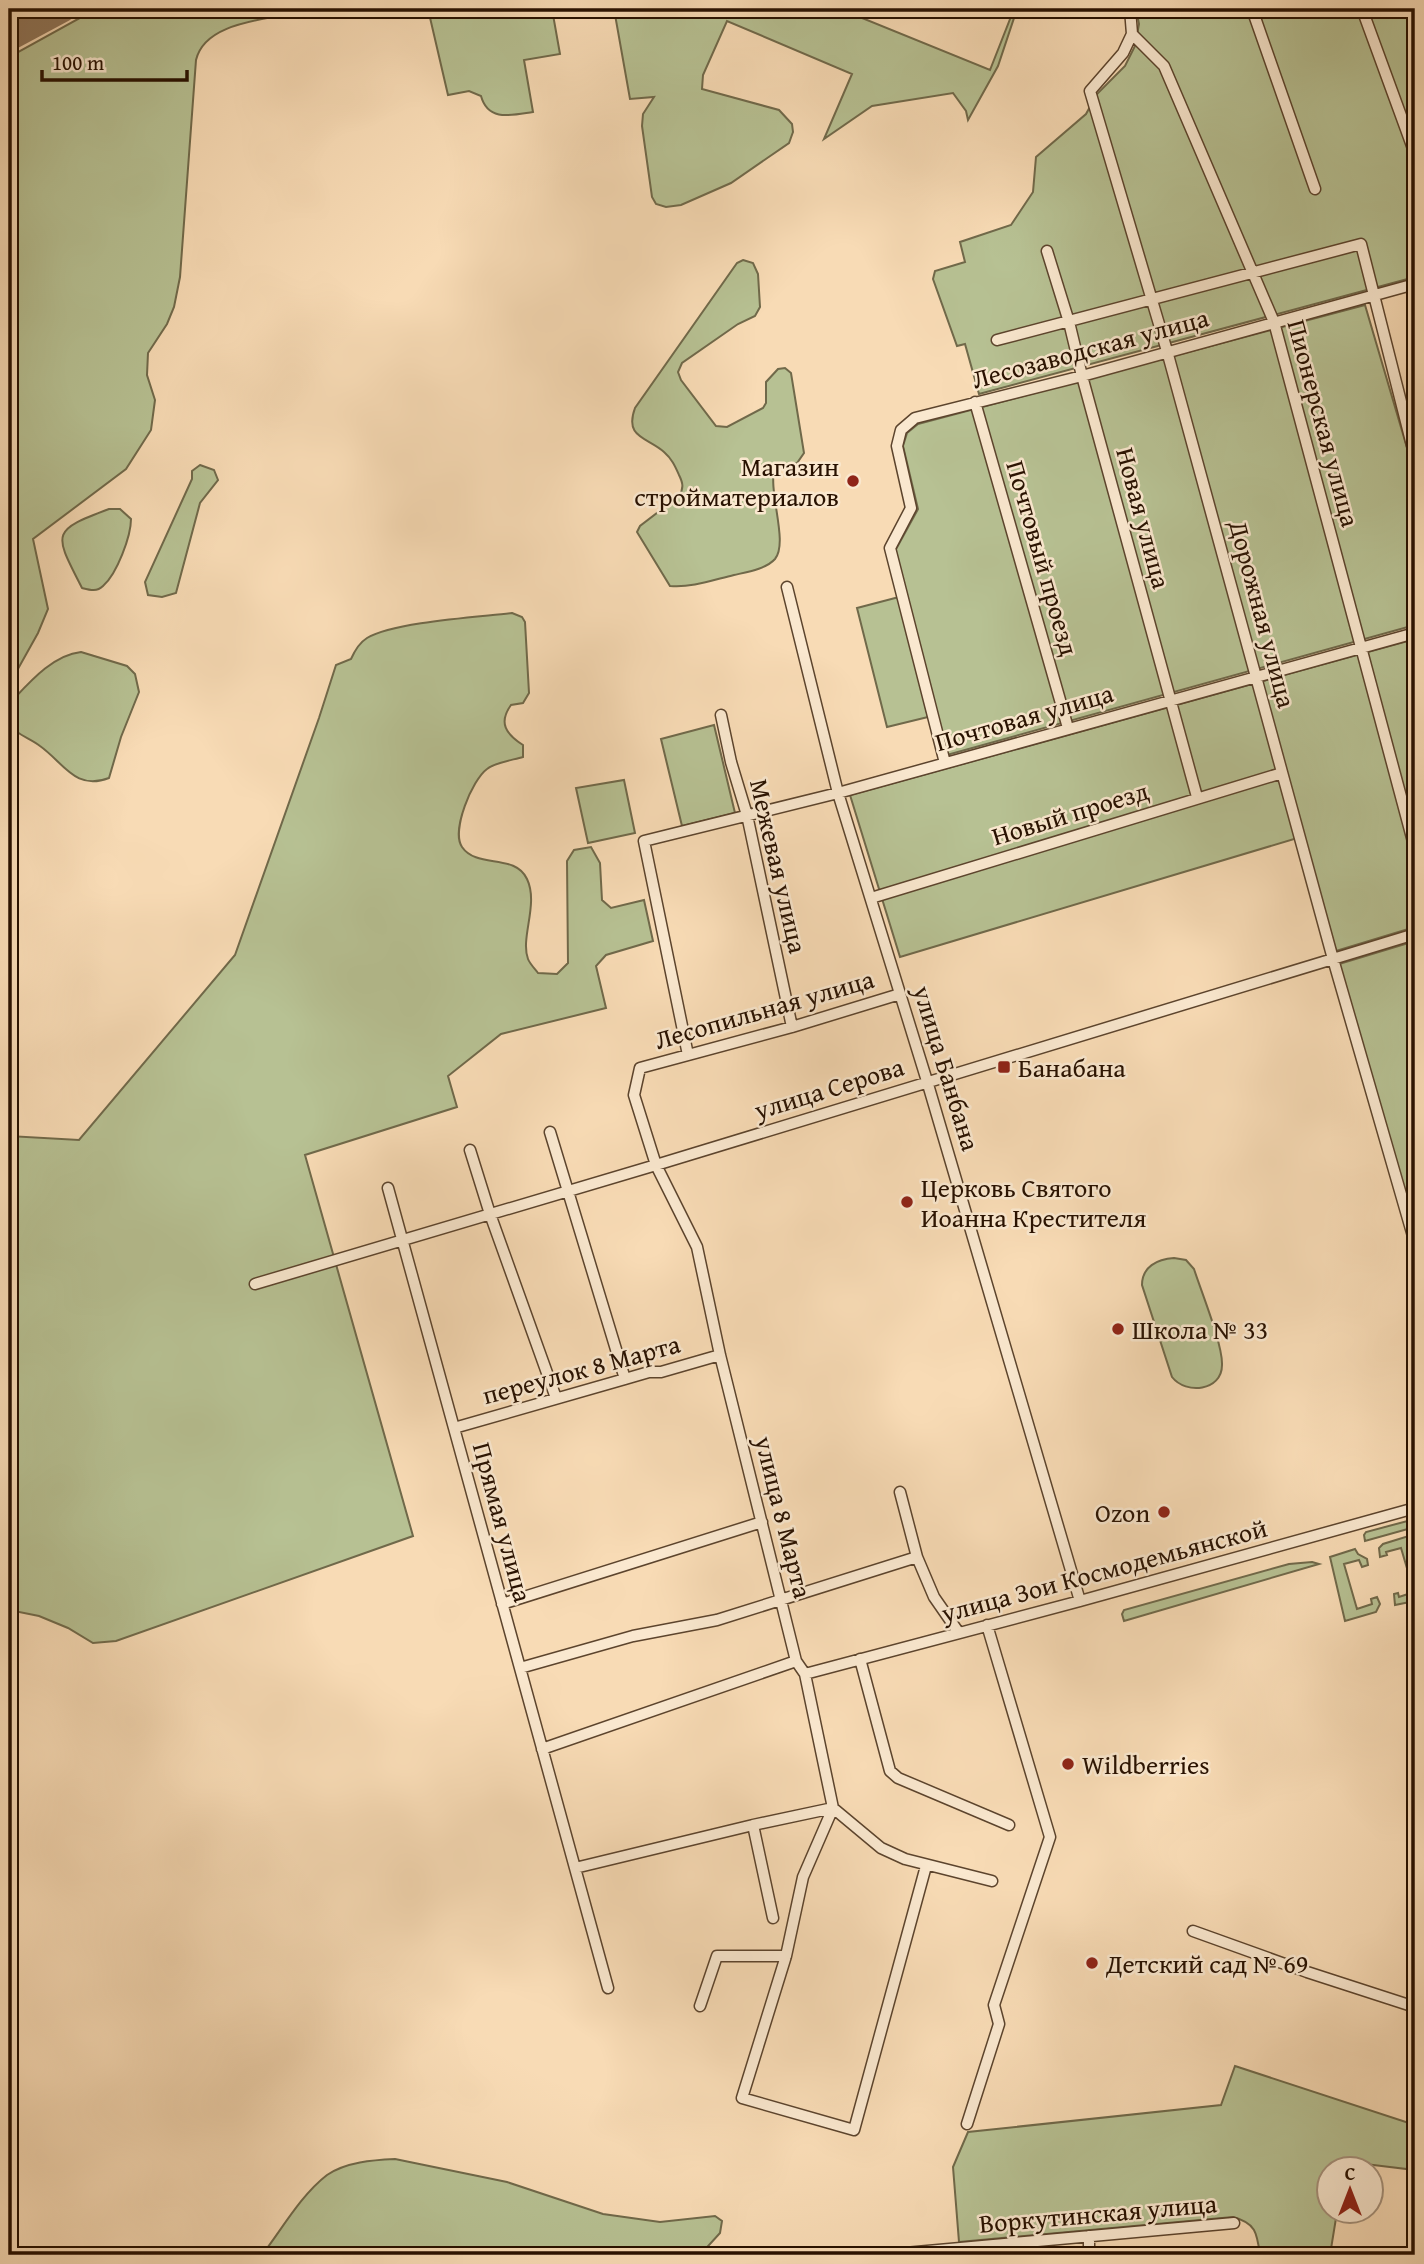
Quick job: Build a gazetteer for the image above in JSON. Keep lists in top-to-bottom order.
{
  "streets": {
    "street": [
      "Лесозаводская улица",
      "Пионерская улица",
      "Новая улица",
      "Почтовый проезд",
      "Дорожная улица",
      "Почтовая улица",
      "Новый проезд",
      "Межевая улица",
      "Лесопильная улица",
      "улица Банбана",
      "улица Серова",
      "переулок 8 Марта",
      "улица 8 Марта",
      "Прямая улица",
      "улица Зои Космодемьянской",
      "Воркутинская улица"
    ]
  },
  "crossings": [
    ["Лесозаводская улица", "Пионерская улица"],
    ["Лесозаводская улица", "Новая улица"],
    ["Лесозаводская улица", "Почтовый проезд"],
    ["Лесозаводская улица", "Дорожная улица"],
    ["Лесозаводская улица", "Почтовая улица"],
    ["Пионерская улица", "Дорожная улица"],
    ["Пионерская улица", "Почтовая улица"],
    ["Новая улица", "Почтовая улица"],
    ["Новая улица", "Новый проезд"],
    ["Почтовый проезд", "Почтовая улица"],
    ["Дорожная улица", "Почтовая улица"],
    ["Дорожная улица", "Новый проезд"],
    ["Дорожная улица", "улица Серова"],
    ["Почтовая улица", "Межевая улица"],
    ["Почтовая улица", "Лесопильная улица"],
    ["Почтовая улица", "улица Банбана"],
    ["Новый проезд", "улица Банбана"],
    ["Межевая улица", "Лесопильная улица"],
    ["Лесопильная улица", "улица Банбана"],
    ["Лесопильная улица", "улица 8 Марта"],
    ["улица Банбана", "улица Серова"],
    ["улица Банбана", "улица Зои Космодемьянской"],
    ["улица Серова", "улица 8 Марта"],
    ["улица Серова", "Прямая улица"],
    ["переулок 8 Марта", "улица 8 Марта"],
    ["переулок 8 Марта", "Прямая улица"],
    ["улица 8 Марта", "улица Зои Космодемьянской"]
  ],
  "places": {
    "other": [
      "Магазин стройматериалов",
      "Церковь Святого Иоанна Крестителя",
      "Школа № 33",
      "Ozon",
      "Wildberries",
      "Детский сад № 69"
    ],
    "transit": ["Банабана"]
  },
  "scale_bar": "100 m",
  "north": "top"
}
